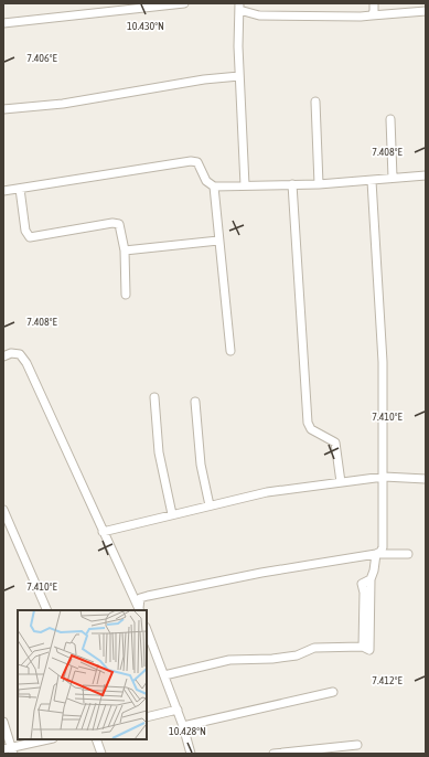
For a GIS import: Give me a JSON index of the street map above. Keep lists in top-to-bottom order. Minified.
{"coordinates":["10.430°N","7.406°E","7.408°E","7.410°E","7.412°E","10.428°N"]}
